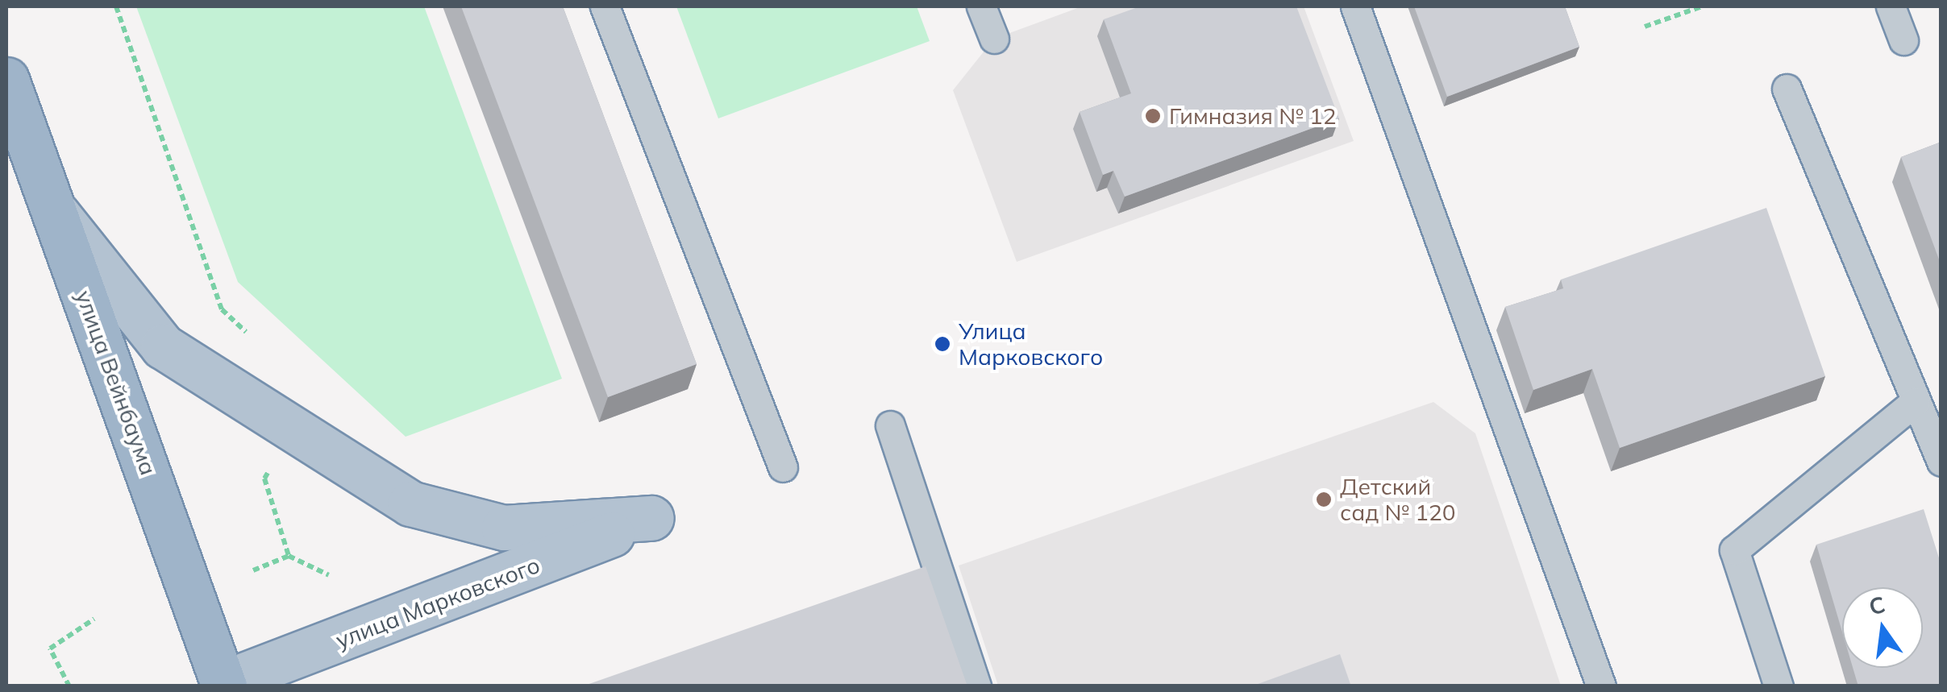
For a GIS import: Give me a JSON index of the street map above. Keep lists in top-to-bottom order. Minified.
{"streets":{"highway":["улица Вейнбаума"],"main road":["улица Марковского"]},"crossings":[["улица Вейнбаума","улица Марковского"]],"places":["Гимназия № 12","Улица Марковского","Детский сад № 120"],"north":"top"}
